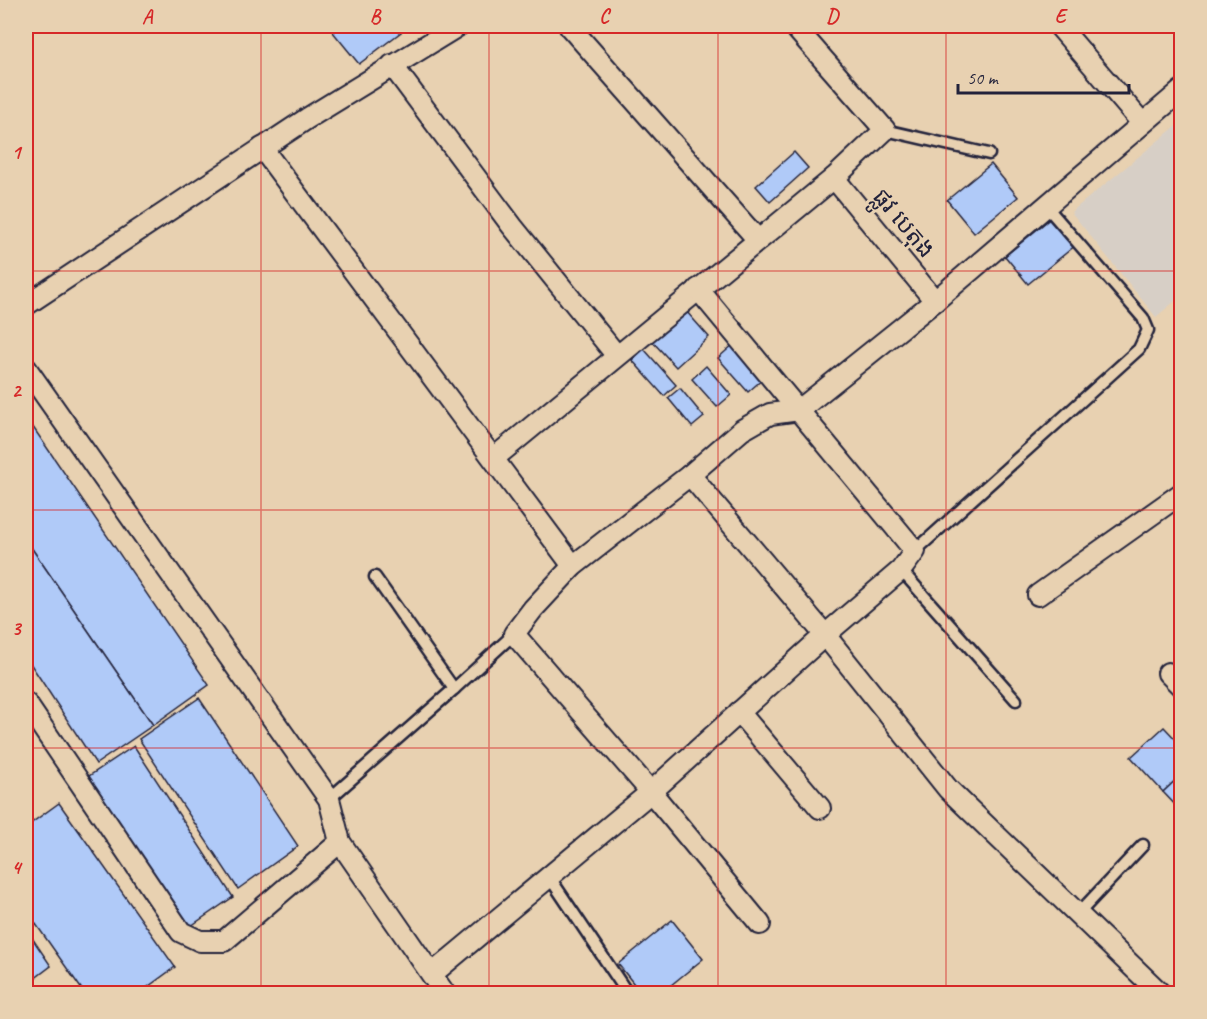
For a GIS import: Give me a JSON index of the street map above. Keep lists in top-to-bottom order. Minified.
{"streets":{"street":["ផ្លូវ បេតុង"]},"scale_bar":"50 m","grid":{"columns":["A","B","C","D","E"],"rows":["1","2","3","4"]}}
